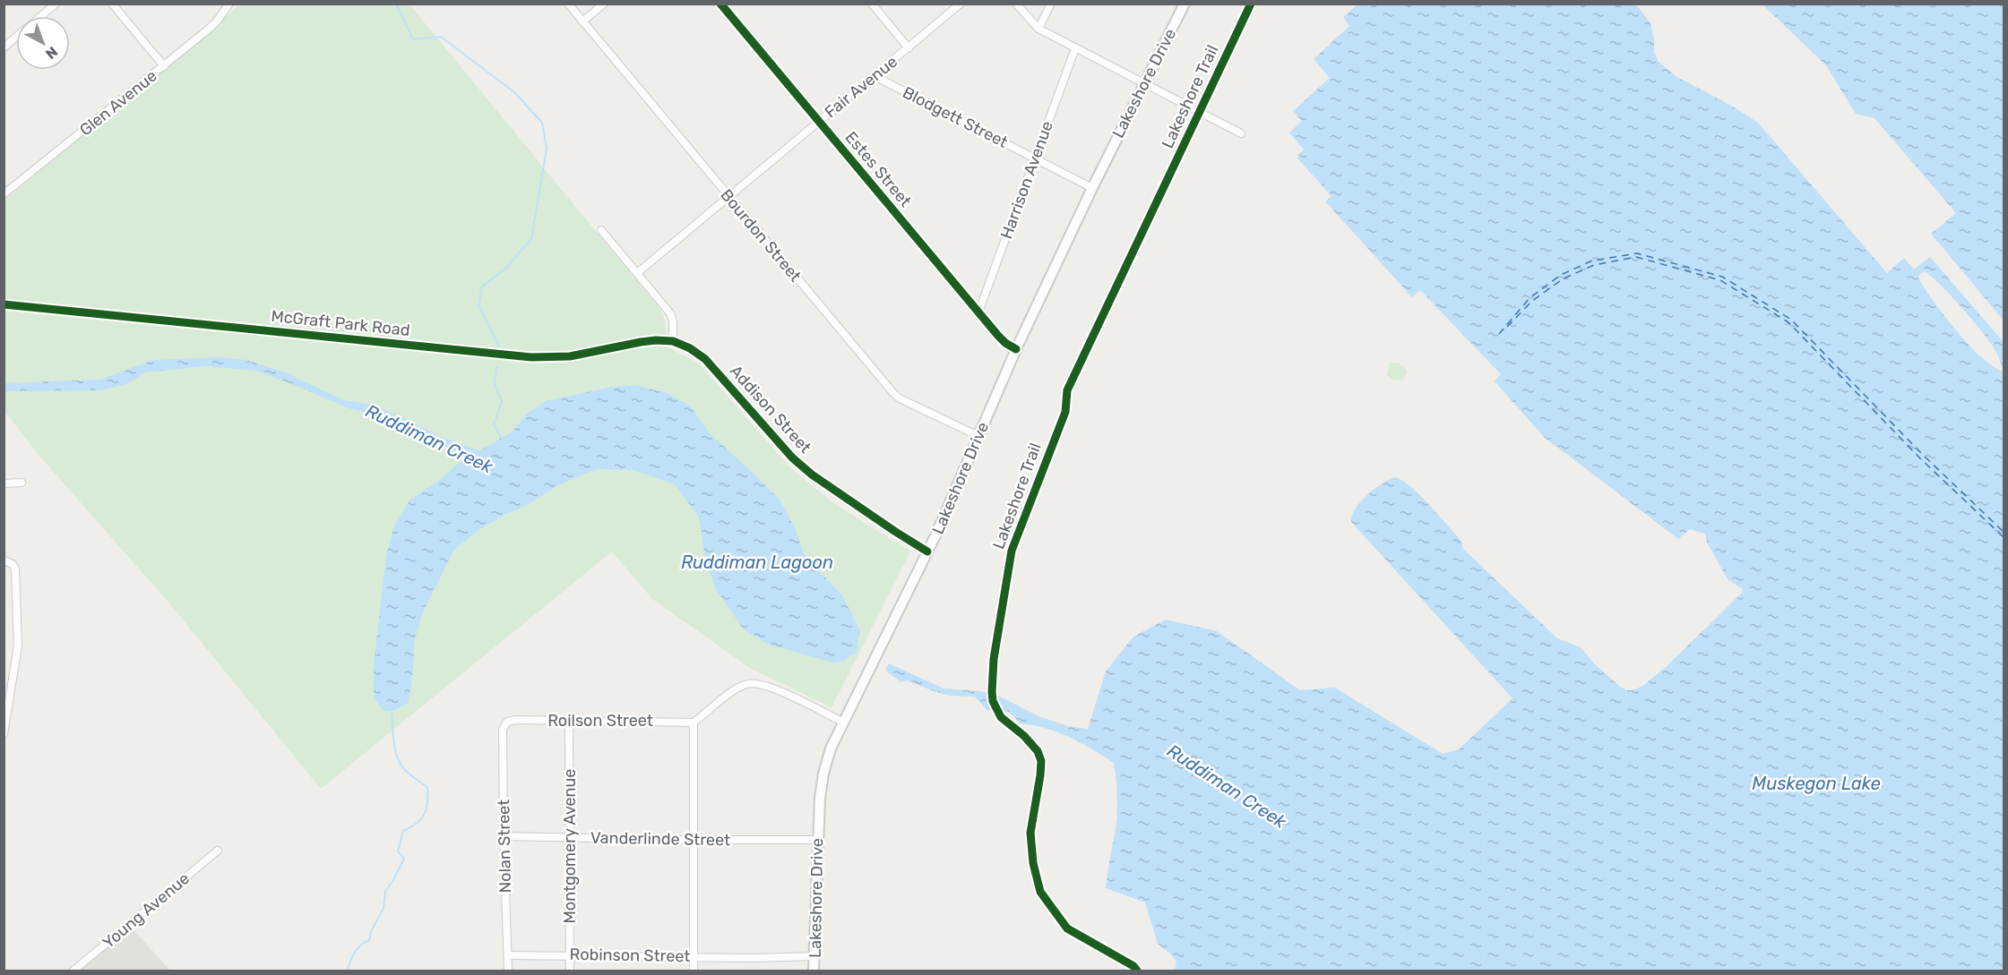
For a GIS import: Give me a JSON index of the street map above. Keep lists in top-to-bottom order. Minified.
{"streets":{"main road":["Lakeshore Drive"],"street":["Fair Avenue","Glen Avenue","Blodgett Street","Estes Street","Harrison Avenue","Bourdon Street","McGraft Park Road","Addison Street","Roilson Street","Vanderlinde Street","Nolan Street","Montgomery Avenue","Young Avenue","Robinson Street"],"cycle path":["Lakeshore Trail"]},"crossings":[["Lakeshore Drive","Blodgett Street"],["Lakeshore Drive","Estes Street"],["Lakeshore Drive","Bourdon Street"],["Lakeshore Drive","Addison Street"],["Lakeshore Drive","Vanderlinde Street"],["Lakeshore Drive","Robinson Street"],["Fair Avenue","Blodgett Street"],["Fair Avenue","Estes Street"],["Fair Avenue","Bourdon Street"],["Blodgett Street","Harrison Avenue"],["Estes Street","Harrison Avenue"],["McGraft Park Road","Addison Street"],["Roilson Street","Nolan Street"],["Roilson Street","Montgomery Avenue"],["Vanderlinde Street","Nolan Street"],["Vanderlinde Street","Montgomery Avenue"],["Nolan Street","Robinson Street"],["Montgomery Avenue","Robinson Street"]],"water":["Ruddiman Creek","Ruddiman Lagoon","Muskegon Lake"],"north":"bottom right"}
